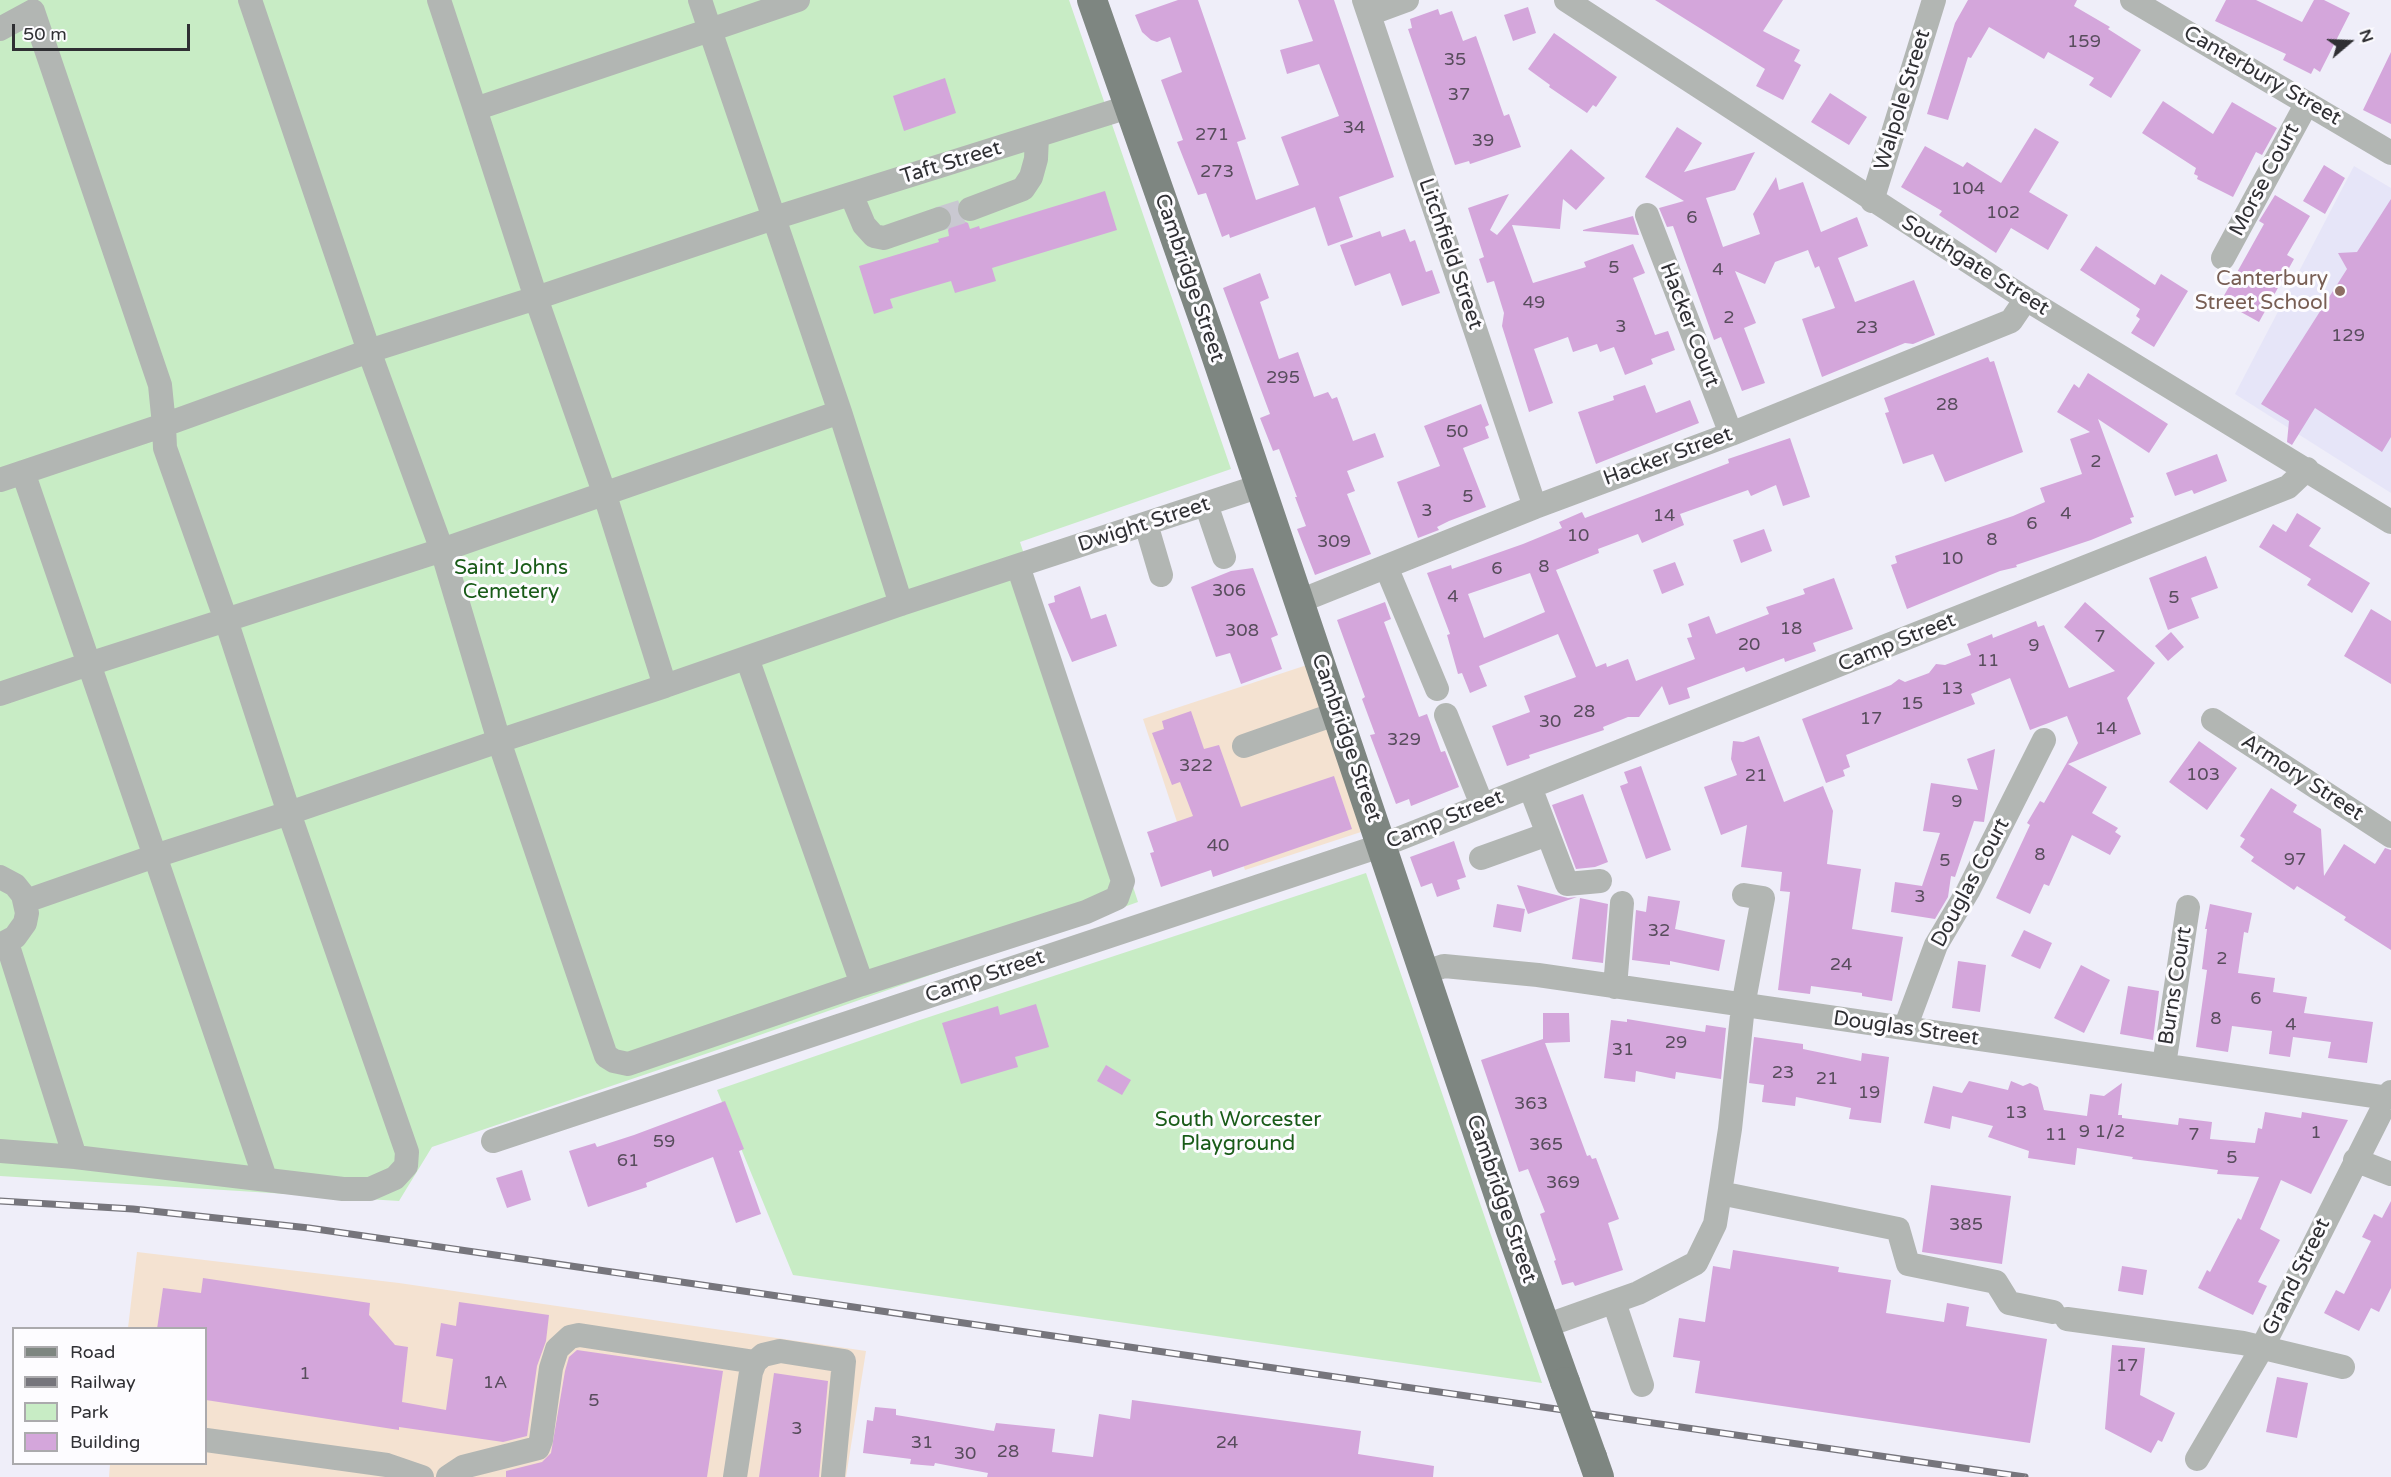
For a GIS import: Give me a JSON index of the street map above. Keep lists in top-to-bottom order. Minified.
{"streets":{"main road":["Cambridge Street"],"street":["Canterbury Street","Walpole Street","Taft Street","Morse Court","Litchfield Street","Southgate Street","Hacker Court","Hacker Street","Dwight Street","Camp Street","Armory Street","Douglas Court","Burns Court","Douglas Street","Grand Street"]},"crossings":[["Canterbury Street","Morse Court"],["Walpole Street","Southgate Street"],["Taft Street","Cambridge Street"],["Litchfield Street","Hacker Street"],["Southgate Street","Hacker Street"],["Southgate Street","Camp Street"],["Cambridge Street","Hacker Street"],["Cambridge Street","Dwight Street"],["Cambridge Street","Camp Street"],["Cambridge Street","Douglas Street"],["Hacker Court","Hacker Street"],["Douglas Court","Douglas Street"],["Burns Court","Douglas Street"],["Douglas Street","Grand Street"]],"parks":["Saint Johns Cemetery","South Worcester Playground"],"places":["Canterbury Street School"],"house_numbers":["159","35","37","34","271","39","273","104","102","6","5","4","49","2","3","23","129","295","28","50","2","5","3","4","14","6","10","8","309","10","8","6","306","4","5","18","308","7","20","9","11","13","15","28","17","30","14","329","322","103","21","9","40","8","97","5","3","32","2","24","6","8","4","29","31","23","21","19","363","13","9 1/2","1","11","7","59","365","5","61","369","385","17","1","1A","5","3","31","24","28","30"],"legend":["Road","Railway","Park","Building"],"scale_bar":"50 m","north":"right"}
